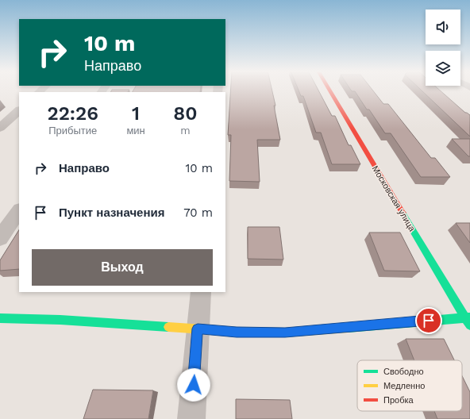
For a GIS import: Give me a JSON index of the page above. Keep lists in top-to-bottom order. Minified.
{"streets":{"street":["Московская улица"]},"legend":["Свободно","Медленно","Пробка"],"page":{"turn":["10 m","Направо"],"eta":["22:26","Прибытие","1","мин","80","m"],"list":[{"name":"Направо","value":"10 m"},{"name":"Пункт назначения","value":"70 m"}],"buttons":"Выход"}}
